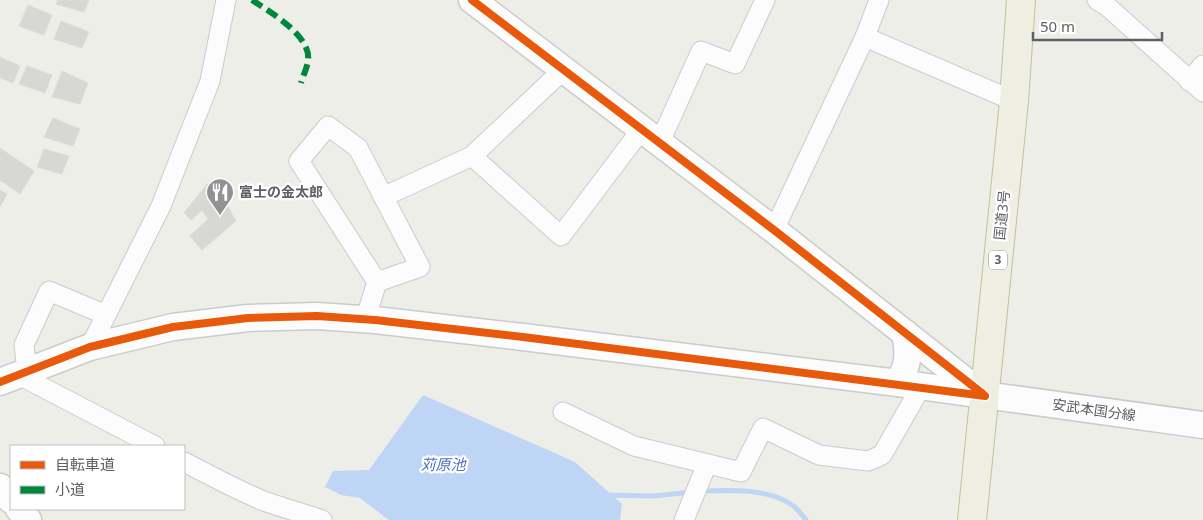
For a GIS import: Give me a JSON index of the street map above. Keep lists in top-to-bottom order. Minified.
{"streets":{"highway":["国道3号","3"],"street":["安武本国分線"]},"crossings":[["国道3号","安武本国分線"]],"water":["苅原池"],"places":{"restaurant":["富士の金太郎"]},"legend":["自転車道","小道"],"scale_bar":"50 m"}
